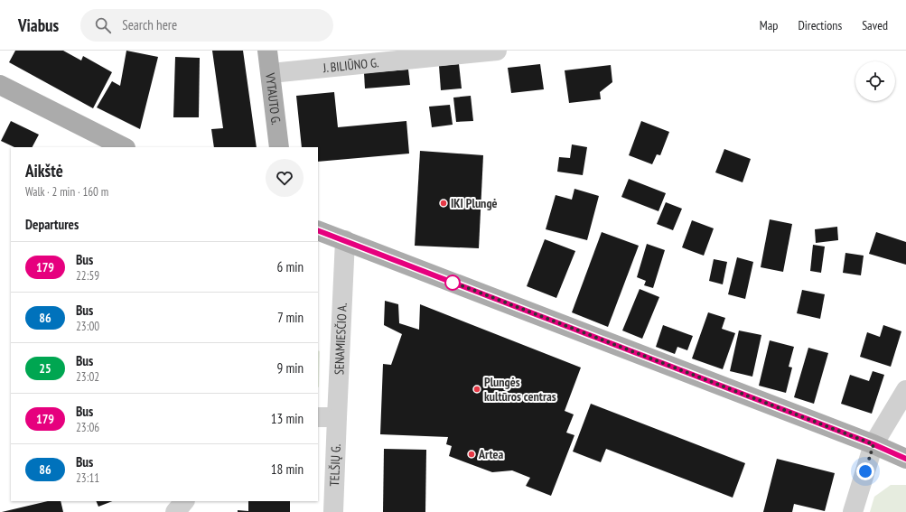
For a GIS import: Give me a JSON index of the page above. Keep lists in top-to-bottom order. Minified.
{"streets":{"main road":["VYTAUTO G."],"street":["J. BILIŪNO G.","SENAMIESČIO A.","TELŠIŲ G."]},"crossings":[["J. BILIŪNO G.","VYTAUTO G."],["SENAMIESČIO A.","TELŠIŲ G."]],"places":["IKI Plungė","Plungės kultūros centras","Artea"],"lines":["bus line 179"],"page":{"header":"Viabus","search":"Search here","nav":["Map","Directions","Saved"],"heading":[["Aikštė","Walk · 2 min · 160 m"],"Departures"],"list":[{"mark":"179","name":"Bus","note":"22:59","value":"6 min"},{"mark":"86","name":"Bus","note":"23:00","value":"7 min"},{"mark":"25","name":"Bus","note":"23:02","value":"9 min"},{"mark":"179","name":"Bus","note":"23:06","value":"13 min"},{"mark":"86","name":"Bus","note":"23:11","value":"18 min"}]}}
